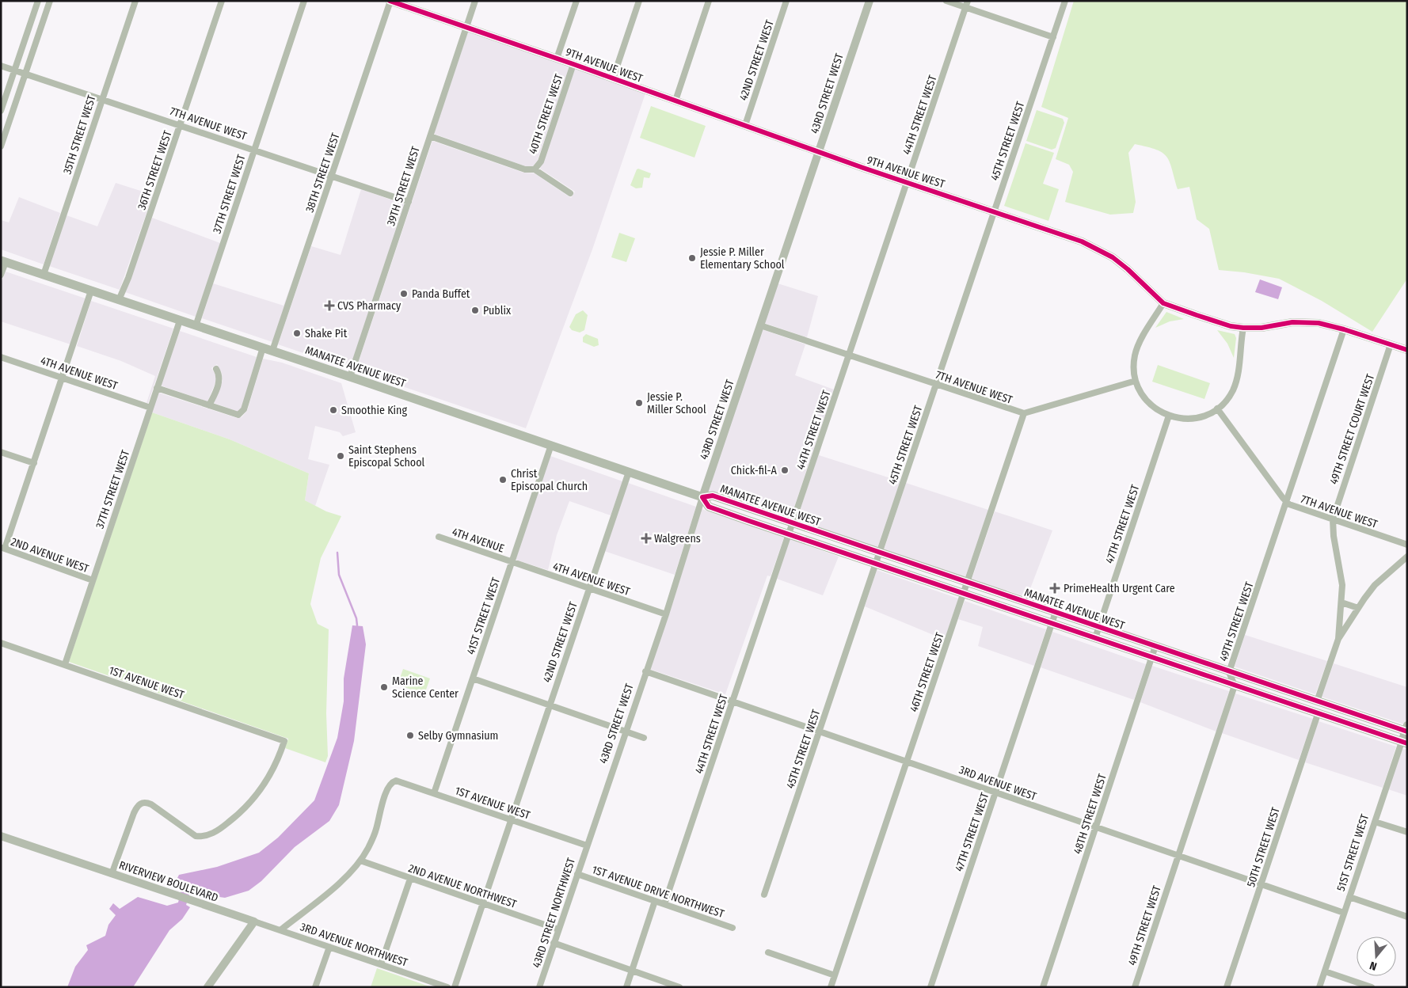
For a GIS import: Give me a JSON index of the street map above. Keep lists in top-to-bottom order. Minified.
{"streets":{"main road":["MANATEE AVENUE WEST"],"street":["42ND STREET WEST","9TH AVENUE WEST","43RD STREET WEST","40TH STREET WEST","44TH STREET WEST","7TH AVENUE WEST","35TH STREET WEST","45TH STREET WEST","36TH STREET WEST","38TH STREET WEST","39TH STREET WEST","37TH STREET WEST","4TH AVENUE WEST","49TH STREET COURT WEST","47TH STREET WEST","4TH AVENUE","2ND AVENUE WEST","41ST STREET WEST","49TH STREET WEST","46TH STREET WEST","1ST AVENUE WEST","3RD AVENUE WEST","48TH STREET WEST","50TH STREET WEST","51ST STREET WEST","RIVERVIEW BOULEVARD","2ND AVENUE NORTHWEST","1ST AVENUE DRIVE NORTHWEST","43RD STREET NORTHWEST","3RD AVENUE NORTHWEST"]},"crossings":[["42ND STREET WEST","9TH AVENUE WEST"],["42ND STREET WEST","MANATEE AVENUE WEST"],["42ND STREET WEST","4TH AVENUE WEST"],["42ND STREET WEST","1ST AVENUE WEST"],["42ND STREET WEST","2ND AVENUE NORTHWEST"],["9TH AVENUE WEST","43RD STREET WEST"],["9TH AVENUE WEST","40TH STREET WEST"],["9TH AVENUE WEST","44TH STREET WEST"],["9TH AVENUE WEST","7TH AVENUE WEST"],["9TH AVENUE WEST","45TH STREET WEST"],["9TH AVENUE WEST","38TH STREET WEST"],["9TH AVENUE WEST","39TH STREET WEST"],["9TH AVENUE WEST","49TH STREET COURT WEST"],["9TH AVENUE WEST","47TH STREET WEST"],["9TH AVENUE WEST","49TH STREET WEST"],["43RD STREET WEST","7TH AVENUE WEST"],["43RD STREET WEST","MANATEE AVENUE WEST"],["43RD STREET WEST","4TH AVENUE WEST"],["43RD STREET WEST","1ST AVENUE WEST"],["43RD STREET WEST","3RD AVENUE WEST"],["43RD STREET WEST","43RD STREET NORTHWEST"],["44TH STREET WEST","7TH AVENUE WEST"],["44TH STREET WEST","MANATEE AVENUE WEST"],["44TH STREET WEST","3RD AVENUE WEST"],["44TH STREET WEST","1ST AVENUE DRIVE NORTHWEST"],["7TH AVENUE WEST","35TH STREET WEST"],["7TH AVENUE WEST","45TH STREET WEST"],["7TH AVENUE WEST","36TH STREET WEST"],["7TH AVENUE WEST","38TH STREET WEST"],["7TH AVENUE WEST","39TH STREET WEST"],["7TH AVENUE WEST","37TH STREET WEST"],["7TH AVENUE WEST","49TH STREET COURT WEST"],["7TH AVENUE WEST","47TH STREET WEST"],["7TH AVENUE WEST","49TH STREET WEST"],["7TH AVENUE WEST","46TH STREET WEST"],["35TH STREET WEST","MANATEE AVENUE WEST"],["45TH STREET WEST","MANATEE AVENUE WEST"],["45TH STREET WEST","3RD AVENUE WEST"],["36TH STREET WEST","MANATEE AVENUE WEST"],["38TH STREET WEST","MANATEE AVENUE WEST"],["39TH STREET WEST","MANATEE AVENUE WEST"],["37TH STREET WEST","MANATEE AVENUE WEST"],["37TH STREET WEST","4TH AVENUE WEST"],["37TH STREET WEST","2ND AVENUE WEST"],["37TH STREET WEST","1ST AVENUE WEST"],["MANATEE AVENUE WEST","47TH STREET WEST"],["MANATEE AVENUE WEST","41ST STREET WEST"],["MANATEE AVENUE WEST","49TH STREET WEST"],["MANATEE AVENUE WEST","46TH STREET WEST"],["MANATEE AVENUE WEST","48TH STREET WEST"],["MANATEE AVENUE WEST","50TH STREET WEST"],["MANATEE AVENUE WEST","51ST STREET WEST"],["4TH AVENUE WEST","4TH AVENUE"],["4TH AVENUE WEST","41ST STREET WEST"],["47TH STREET WEST","3RD AVENUE WEST"],["4TH AVENUE","41ST STREET WEST"],["41ST STREET WEST","1ST AVENUE WEST"],["49TH STREET WEST","3RD AVENUE WEST"],["46TH STREET WEST","3RD AVENUE WEST"],["1ST AVENUE WEST","RIVERVIEW BOULEVARD"],["1ST AVENUE WEST","2ND AVENUE NORTHWEST"],["1ST AVENUE WEST","43RD STREET NORTHWEST"],["3RD AVENUE WEST","48TH STREET WEST"],["3RD AVENUE WEST","50TH STREET WEST"],["3RD AVENUE WEST","51ST STREET WEST"],["RIVERVIEW BOULEVARD","3RD AVENUE NORTHWEST"],["2ND AVENUE NORTHWEST","43RD STREET NORTHWEST"],["1ST AVENUE DRIVE NORTHWEST","43RD STREET NORTHWEST"]],"places":{"other":["Jessie P. Miller Elementary School","Panda Buffet","Publix","Shake Pit","Jessie P. Miller School","Smoothie King","Saint Stephens Episcopal School","Chick-fil-A","Christ Episcopal Church","Marine Science Center","Selby Gymnasium"],"health":["CVS Pharmacy","Walgreens","PrimeHealth Urgent Care"]},"north":"bottom"}
